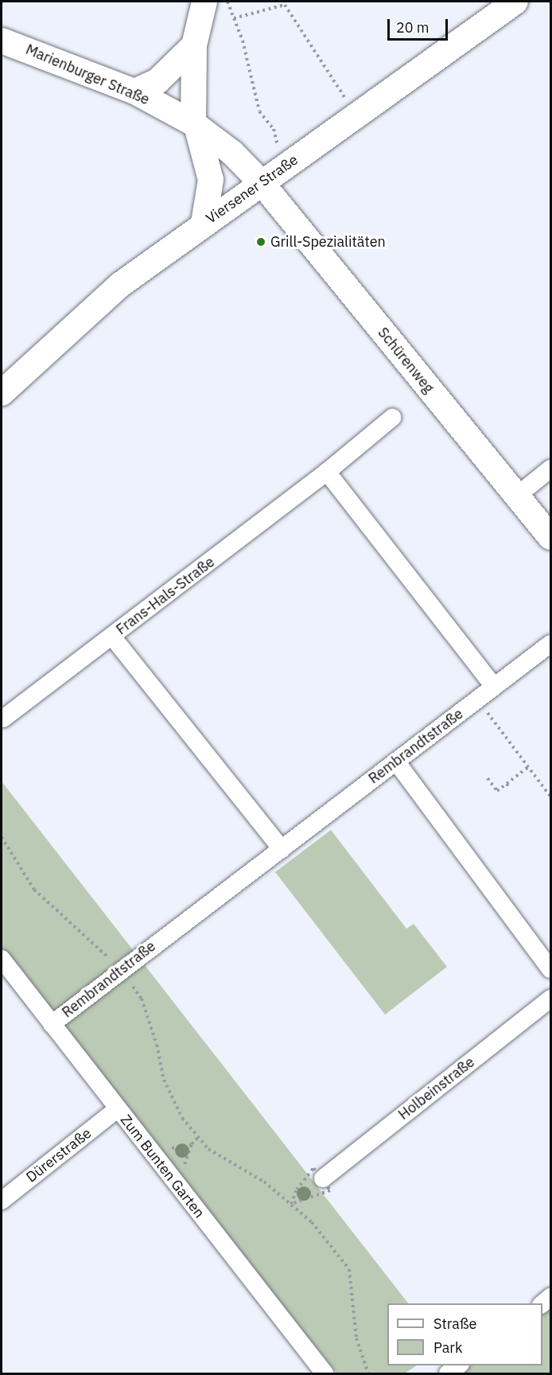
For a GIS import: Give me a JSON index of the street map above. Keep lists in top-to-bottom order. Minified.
{"streets":{"main road":["Marienburger Straße","Viersener Straße","Schürenweg"],"street":["Frans-Hals-Straße","Rembrandtstraße","Holbeinstraße","Dürerstraße","Zum Bunten Garten"]},"crossings":[["Marienburger Straße","Viersener Straße"],["Marienburger Straße","Schürenweg"],["Viersener Straße","Schürenweg"],["Rembrandtstraße","Zum Bunten Garten"],["Dürerstraße","Zum Bunten Garten"]],"places":["Grill-Spezialitäten"],"legend":["Straße","Park"],"scale_bar":"20 m"}
